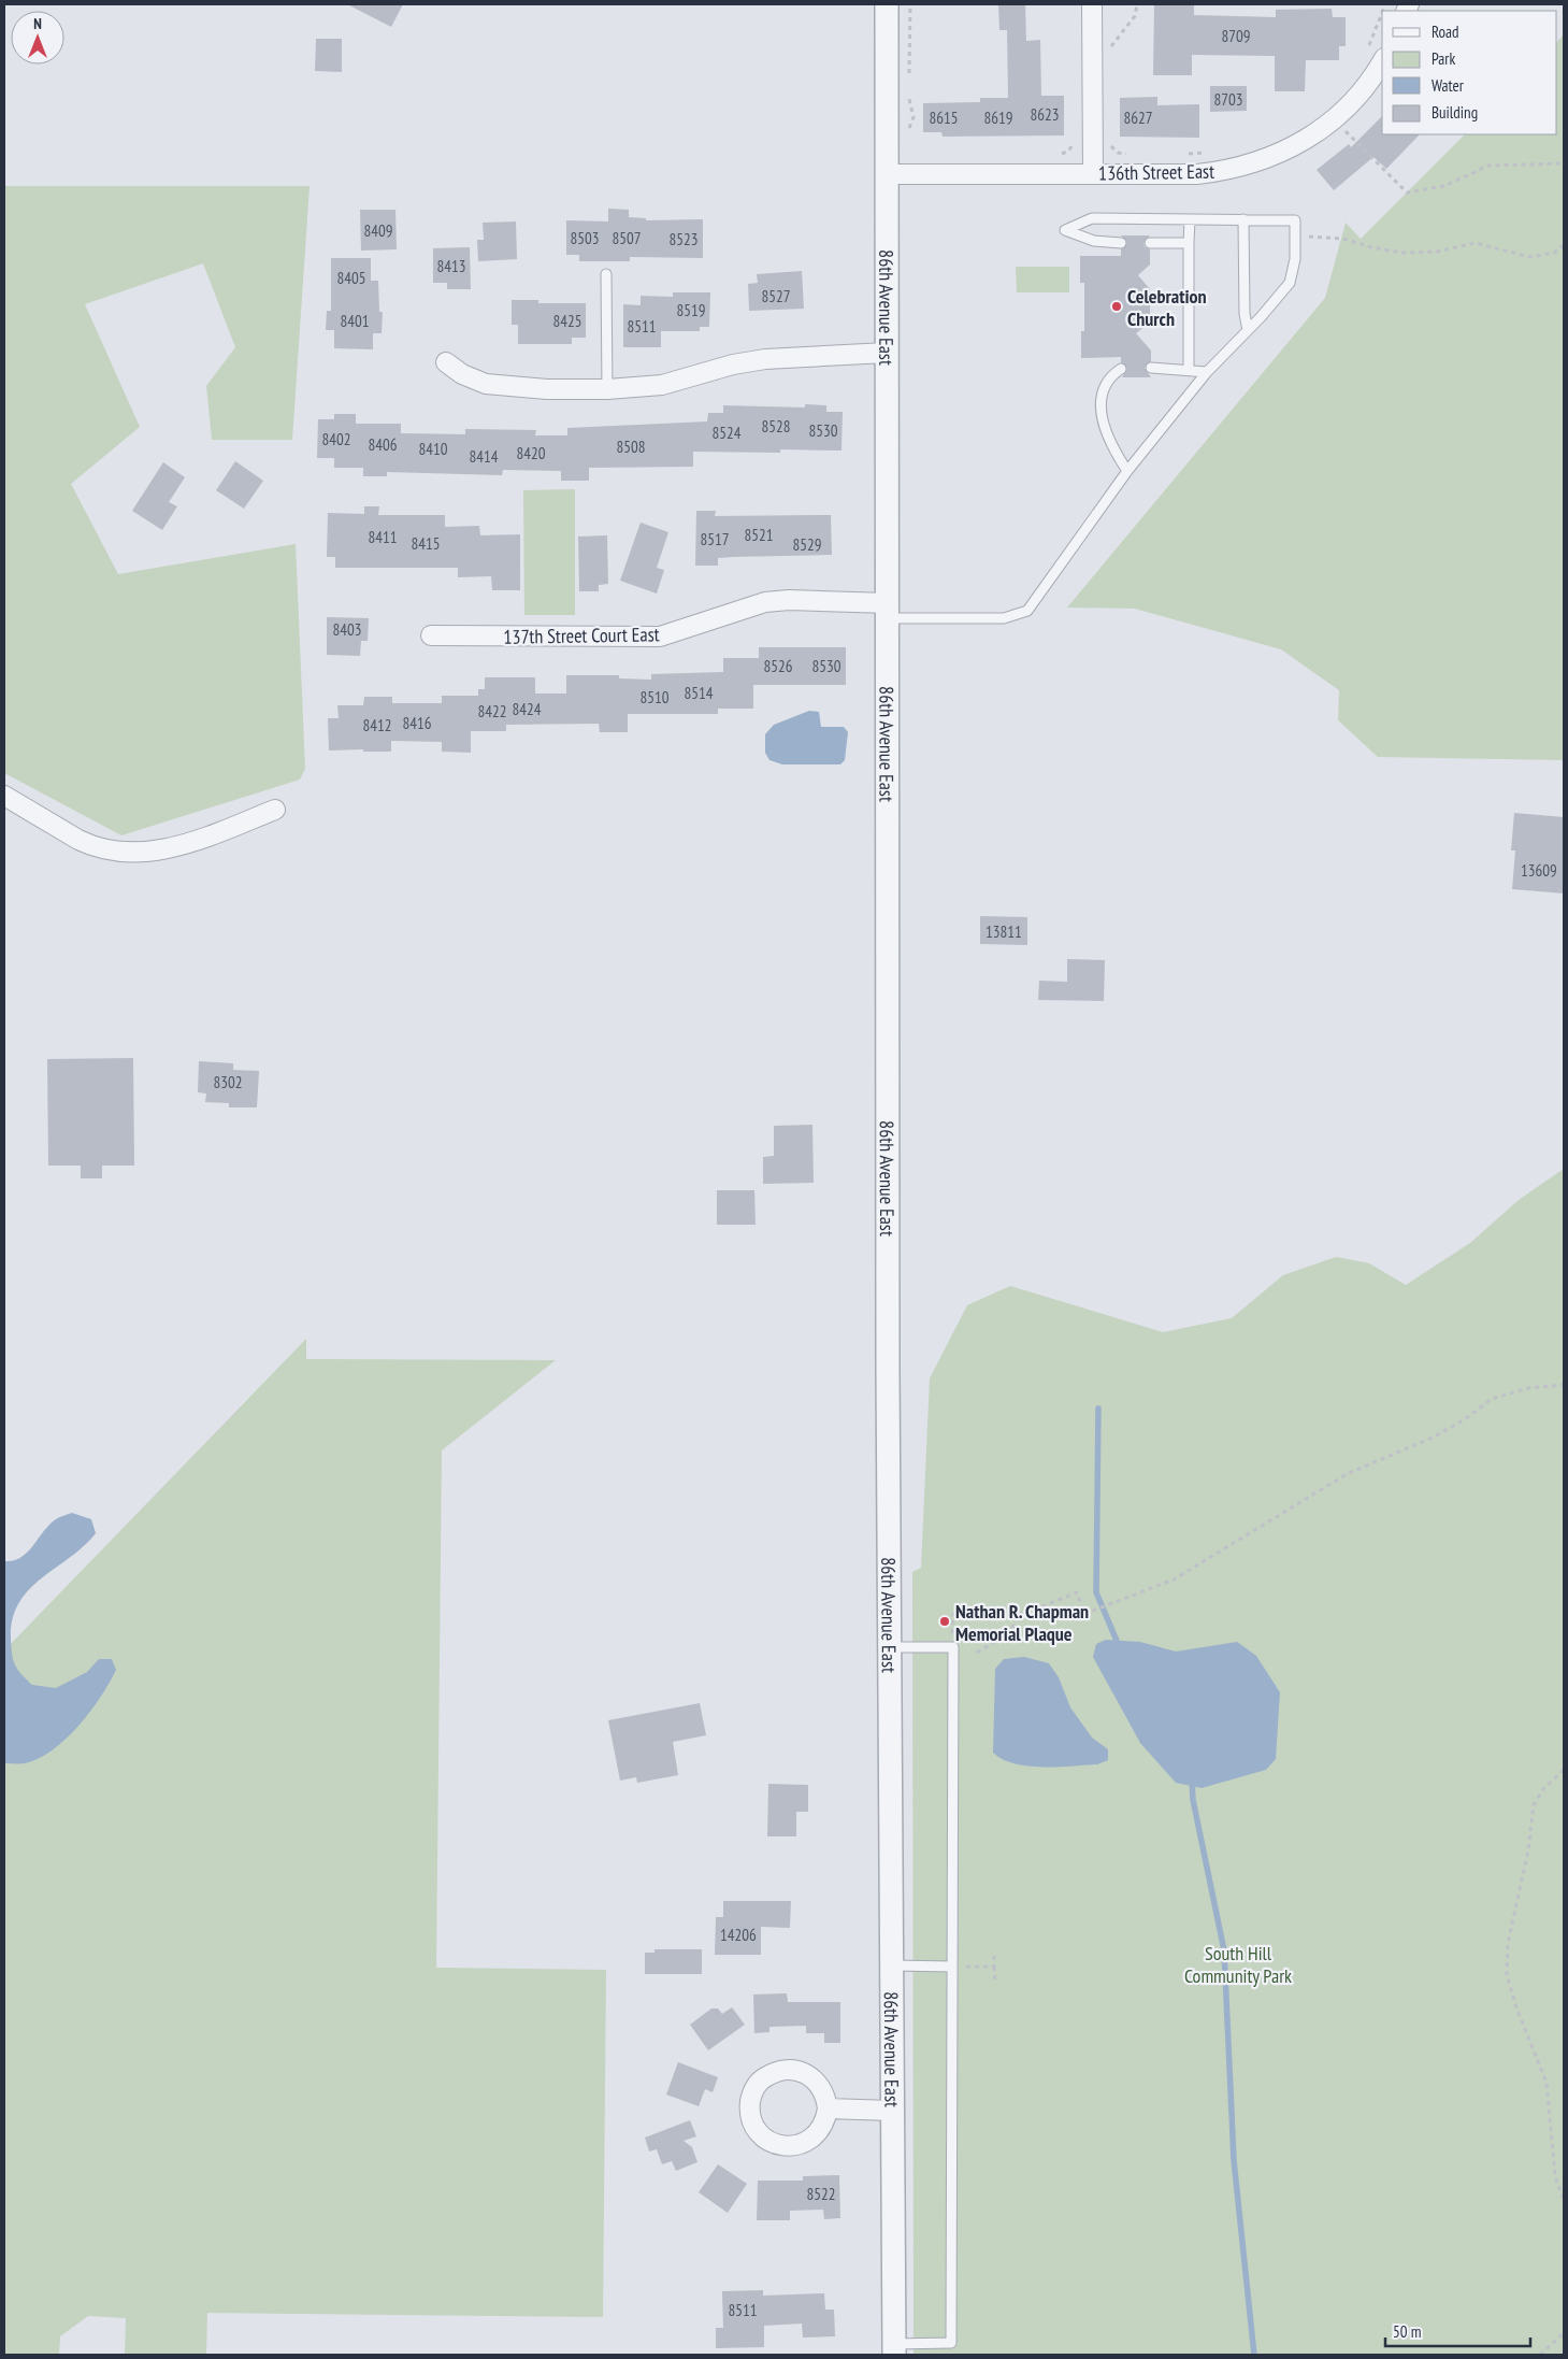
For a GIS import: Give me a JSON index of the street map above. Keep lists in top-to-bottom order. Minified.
{"streets":{"street":["136th Street East","86th Avenue East","137th Street Court East"]},"crossings":[["136th Street East","86th Avenue East"],["86th Avenue East","137th Street Court East"]],"parks":["South Hill Community Park"],"places":["Celebration Church","Nathan R. Chapman Memorial Plaque"],"house_numbers":["8709","8703","8623","8615","8619","8627","8409","8503","8507","8523","8413","8405","8527","8519","8401","8425","8511","8528","8530","8524","8402","8406","8508","8410","8420","8414","8521","8411","8517","8415","8529","8403","8526","8530","8514","8510","8424","8422","8416","8412","13609","13811","8302","14206","8522","8511"],"legend":["Road","Park","Water","Building"],"scale_bar":"50 m","north":"top"}
